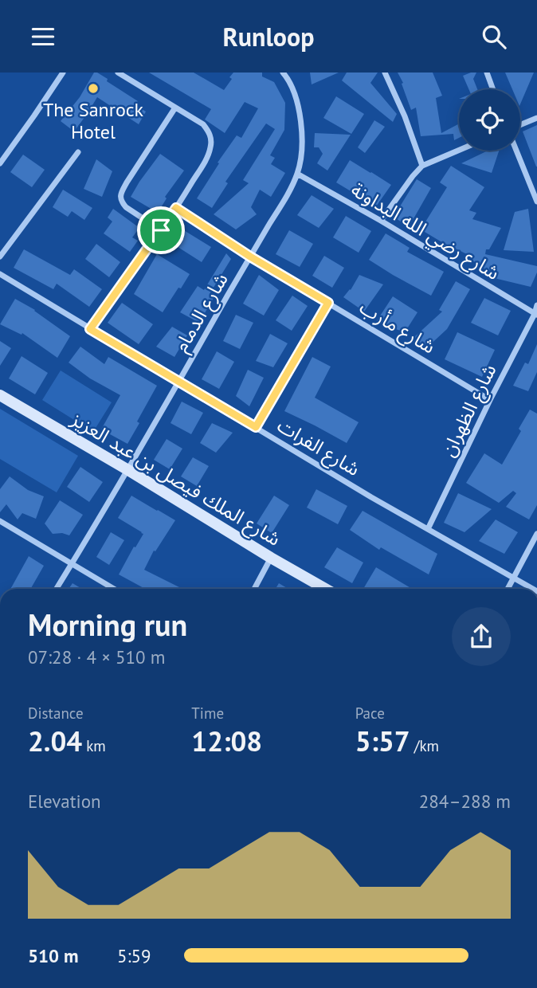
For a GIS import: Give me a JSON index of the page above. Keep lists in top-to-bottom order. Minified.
{"streets":{"main road":["شارع الملك فيصل بن عبد العزيز"],"street":["شارع رضي الله البداونة","شارع الدمام","شارع مأرب","شارع الظهران","شارع الفرات"]},"crossings":[["شارع رضي الله البداونة","شارع الدمام"],["شارع رضي الله البداونة","شارع الظهران"],["شارع الدمام","شارع مأرب"],["شارع الدمام","شارع الفرات"],["شارع الدمام","شارع الملك فيصل بن عبد العزيز"],["شارع مأرب","شارع الظهران"],["شارع الظهران","شارع الفرات"]],"places":["The Sanrock Hotel"],"page":{"header":"Runloop","heading":["Morning run","07:28 · 4 × 510 m"],"stats":[["Distance","2.04 km"],["Time","12:08"],["Pace","5:57 /km"]],"chart":["Elevation","284–288 m"],"list":[{"name":"510 m","note":"5:59"}]}}
